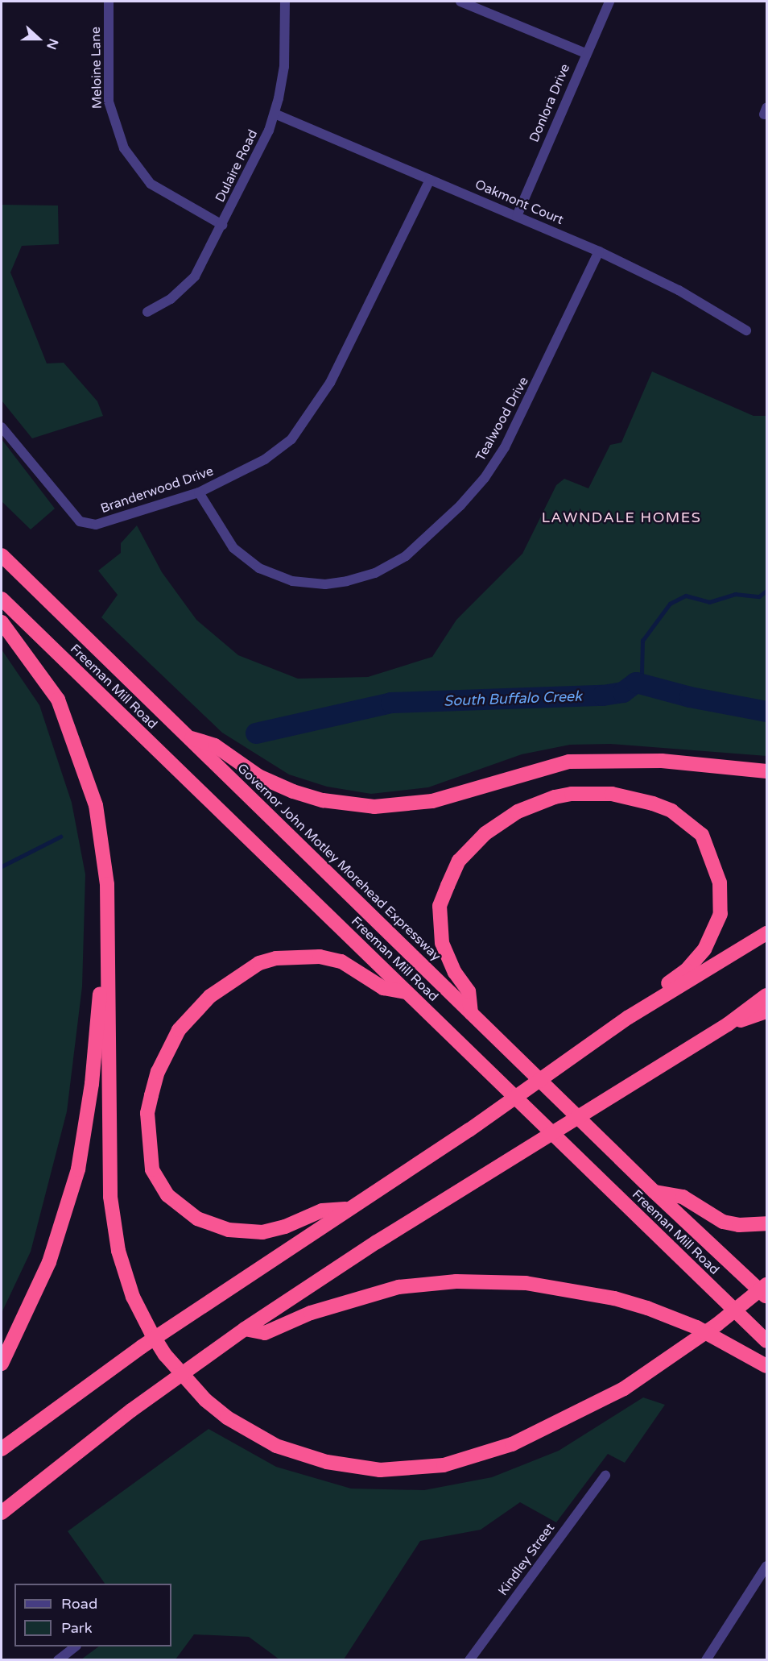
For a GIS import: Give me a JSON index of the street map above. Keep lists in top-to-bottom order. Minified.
{"streets":{"highway":["Freeman Mill Road","Governor John Motley Morehead Expressway"],"street":["Meloine Lane","Donlora Drive","Dulaire Road","Oakmont Court","Tealwood Drive","Branderwood Drive","Kindley Street"]},"crossings":[["Meloine Lane","Dulaire Road"],["Donlora Drive","Oakmont Court"],["Dulaire Road","Oakmont Court"],["Oakmont Court","Tealwood Drive"],["Oakmont Court","Branderwood Drive"],["Tealwood Drive","Branderwood Drive"],["Freeman Mill Road","Governor John Motley Morehead Expressway"]],"districts":["LAWNDALE HOMES"],"water":["South Buffalo Creek"],"legend":["Road","Park"],"north":"right"}
